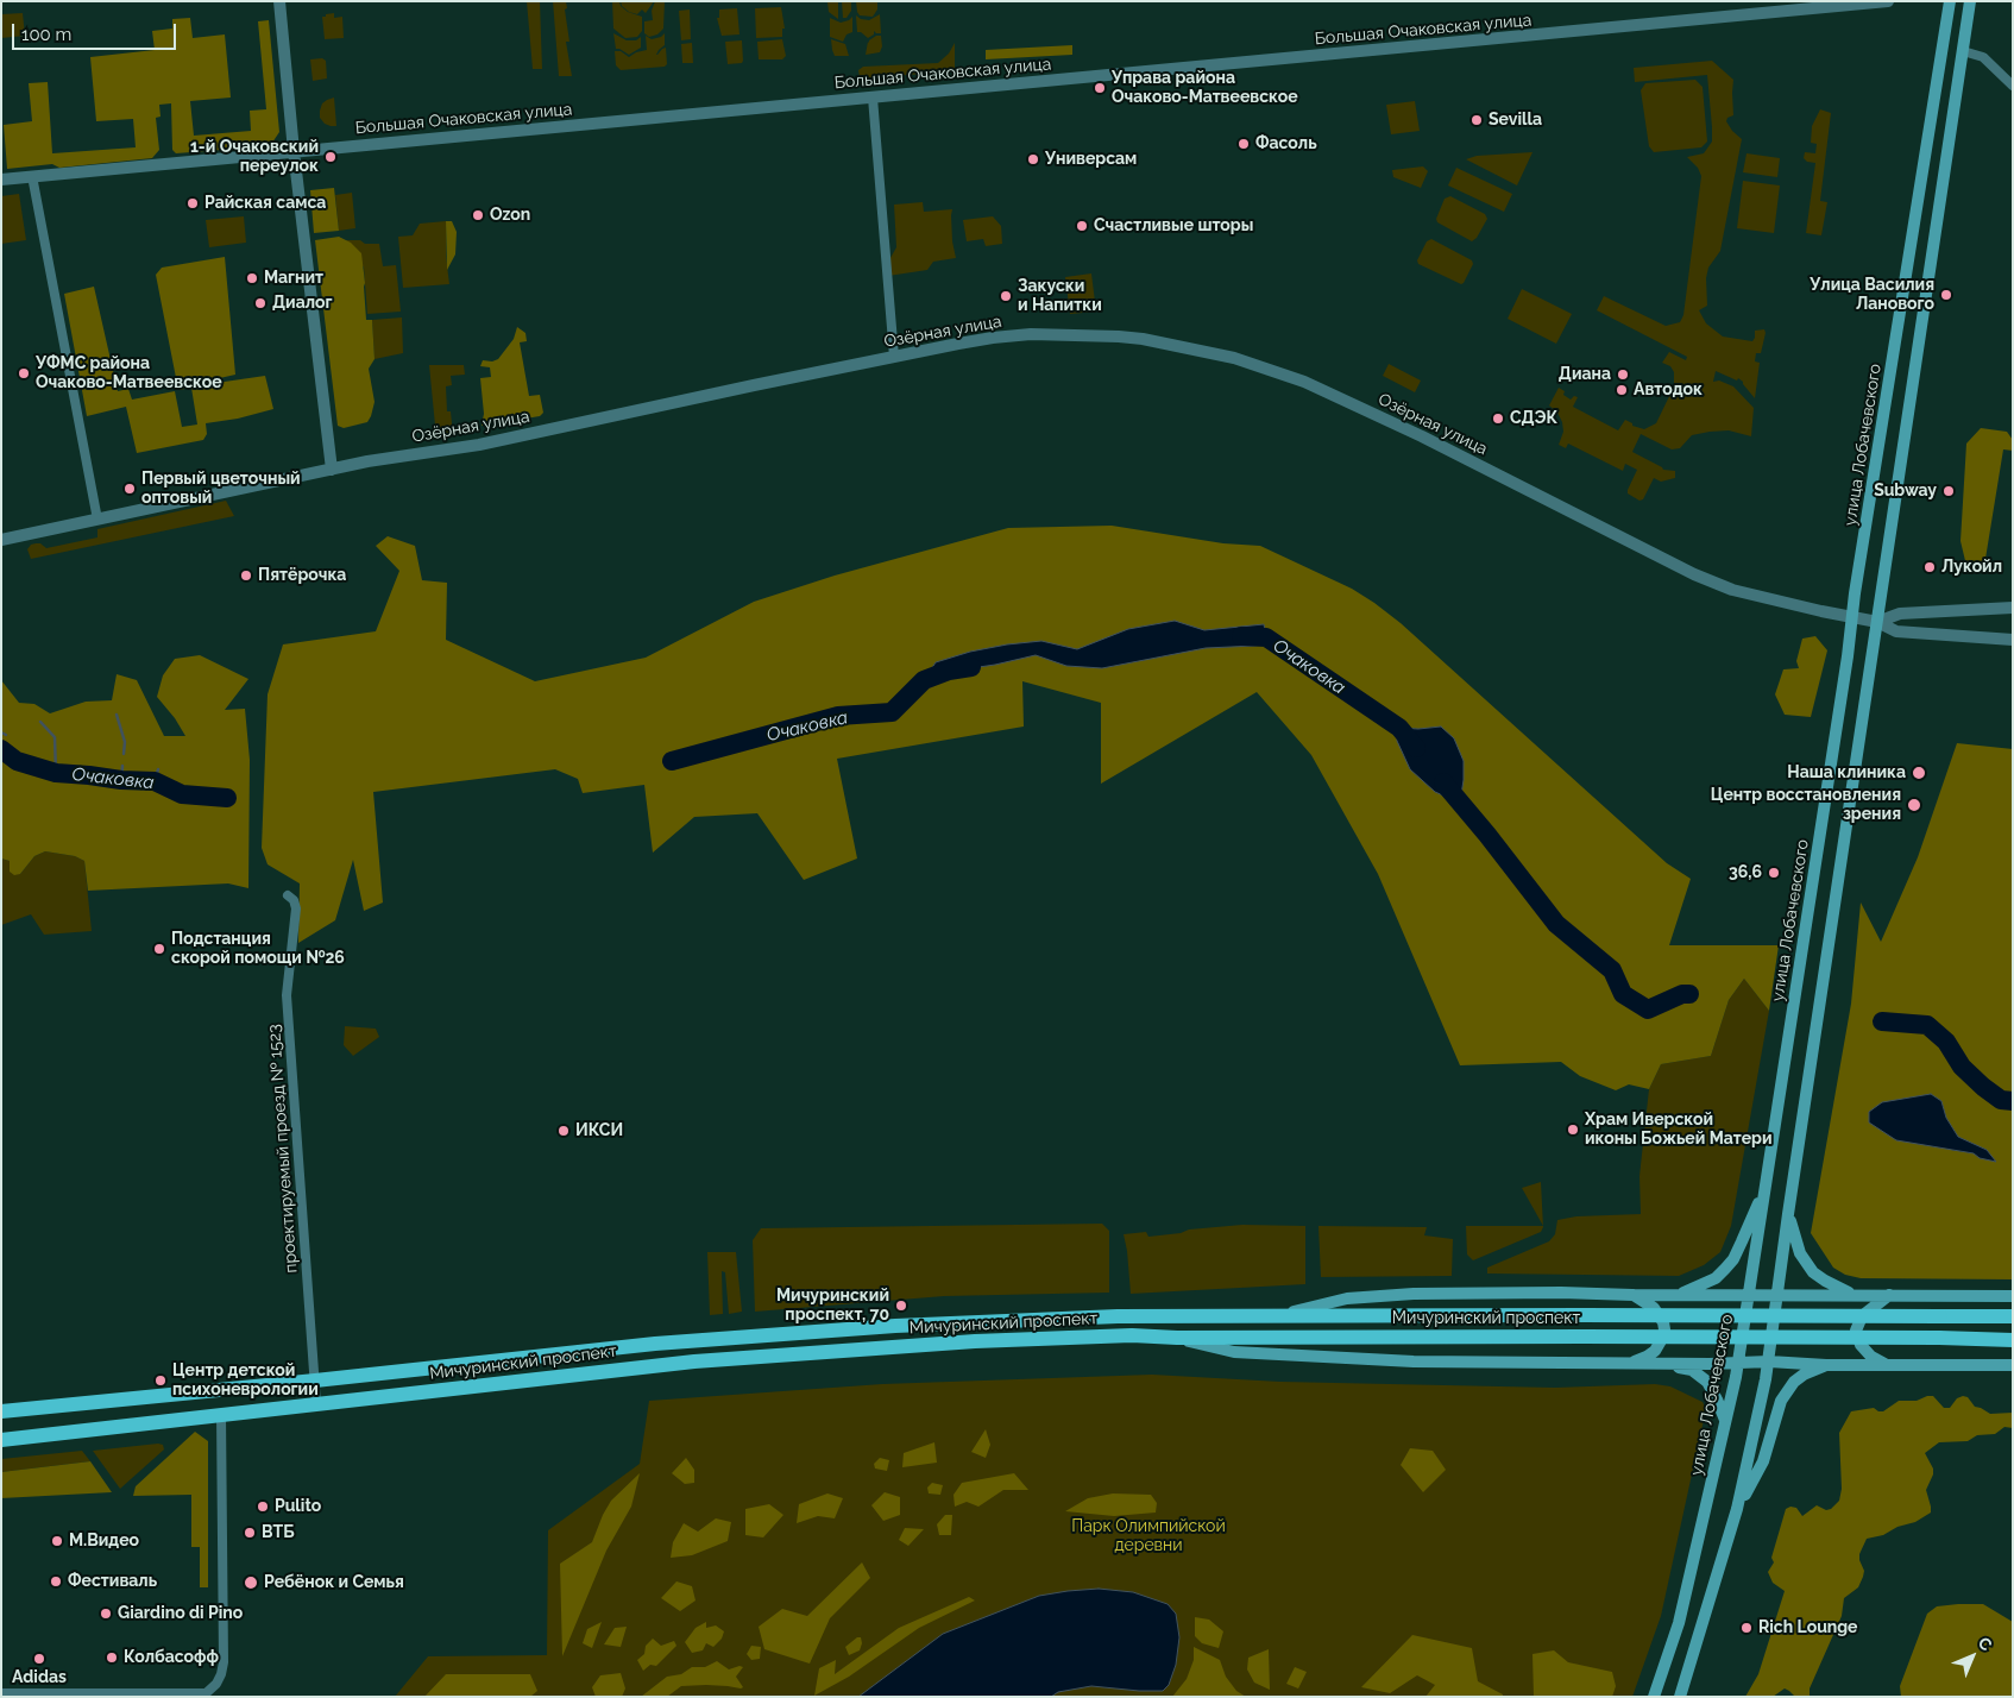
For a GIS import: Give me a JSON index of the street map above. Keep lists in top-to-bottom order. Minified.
{"streets":{"main road":["улица Лобачевского","Мичуринский проспект"],"street":["Большая Очаковская улица","Озёрная улица","проектируемый проезд № 1523"]},"crossings":[["Озёрная улица","улица Лобачевского"],["проектируемый проезд № 1523","Мичуринский проспект"]],"water":["Очаковка"],"parks":["Парк Олимпийской деревни"],"places":["Управа района Очаково-Матвеевское","Sevilla","Фасоль","1-й Очаковский переулок","Универсам","Райская самса","Ozon","Счастливые шторы","Магнит","Улица Василия Ланового","Закуски и Напитки","Диалог","УФМС района Очаково-Матвеевское","Диана","Автодок","СДЭК","Первый цветочный оптовый","Subway","Лукойл","Пятёрочка","Наша клиника","Центр восстановления зрения","36,6","Подстанция скорой помощи №26","Храм Иверской иконы Божьей Матери","ИКСИ","Мичуринский проспект, 70","Центр детской психоневрологии","Pulito","ВТБ","М.Видео","Фестиваль","Ребёнок и Семья","Giardino di Pino","Rich Lounge","Колбасофф","Adidas"],"scale_bar":"100 m","north":"top right"}
